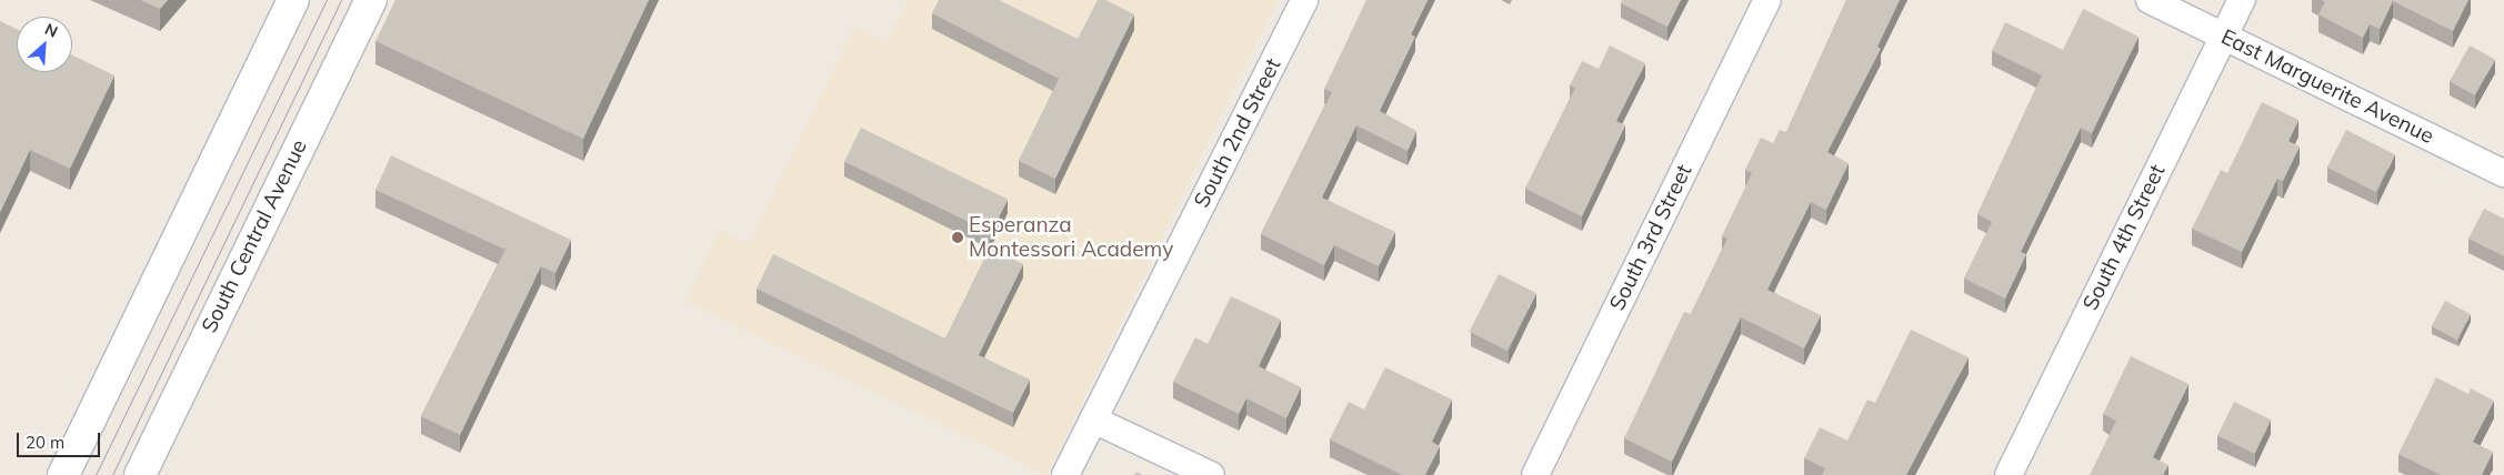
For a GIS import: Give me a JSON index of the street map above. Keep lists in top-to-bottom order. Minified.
{"streets":{"main road":["South Central Avenue"],"street":["East Marguerite Avenue","South 2nd Street","South 3rd Street","South 4th Street"]},"crossings":[["East Marguerite Avenue","South 4th Street"]],"places":["Esperanza Montessori Academy"],"scale_bar":"20 m","north":"top right"}
